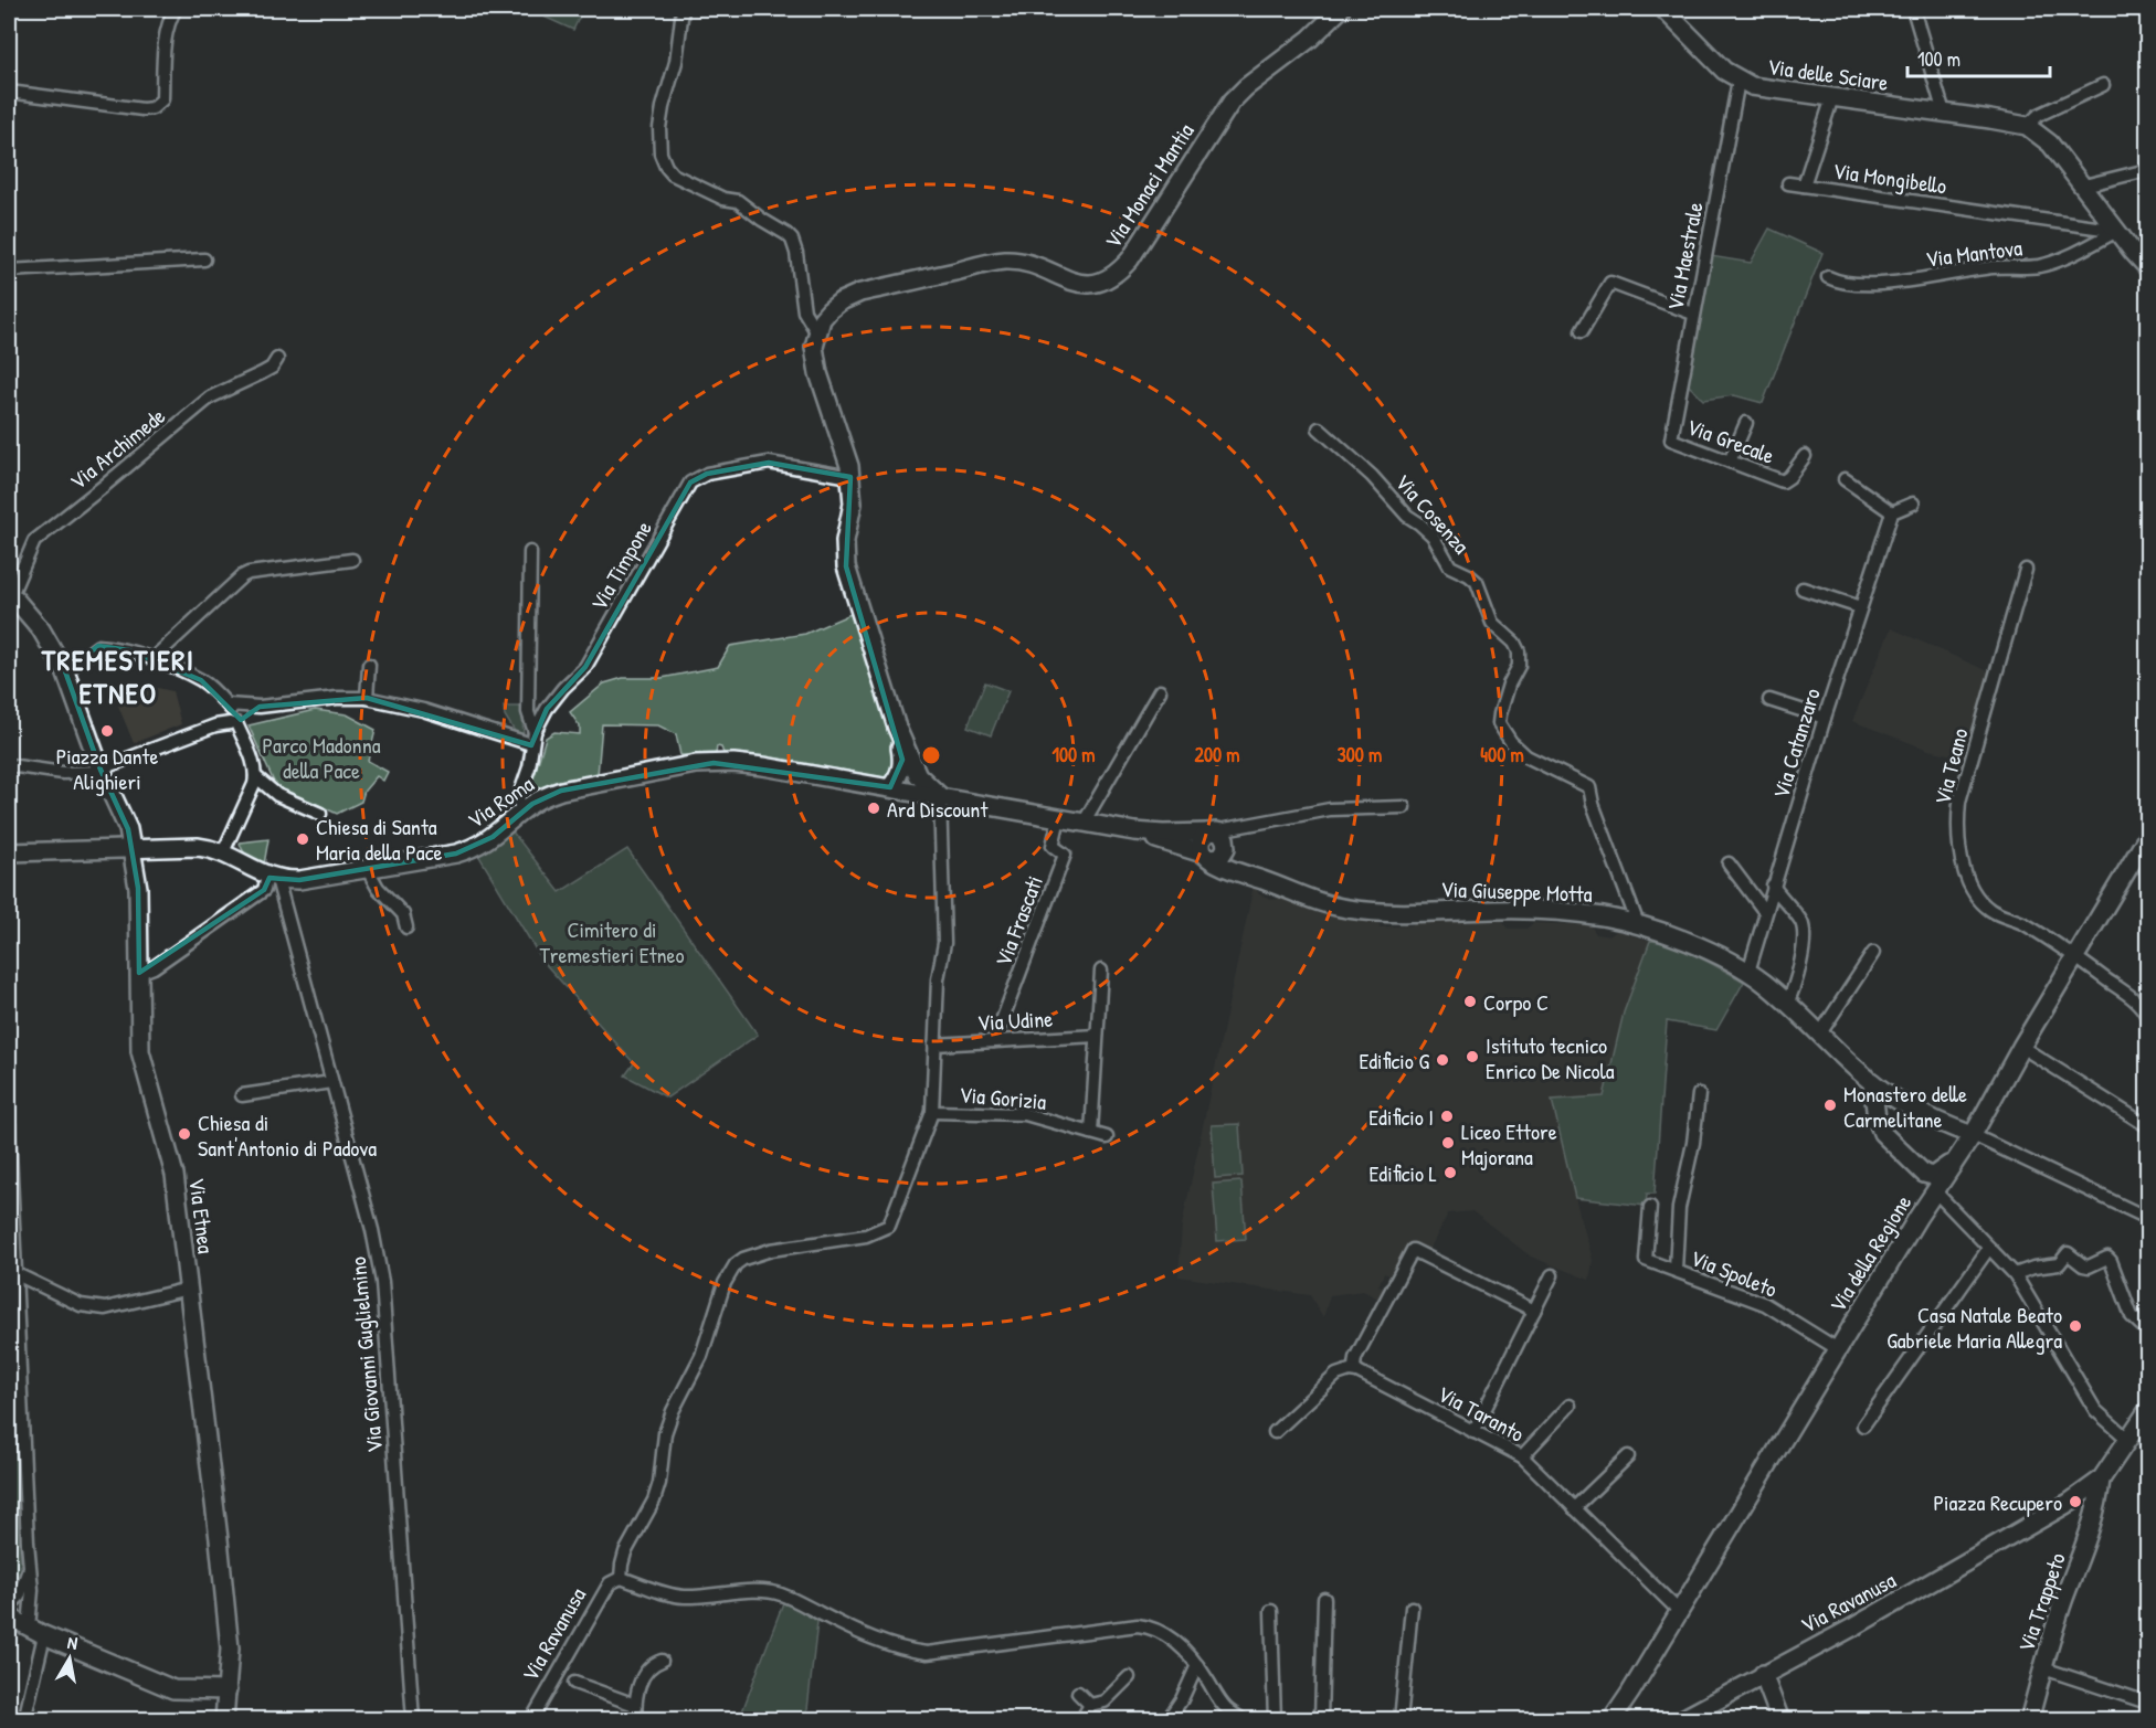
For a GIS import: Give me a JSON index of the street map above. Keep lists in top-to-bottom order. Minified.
{"streets":{"main road":["Via delle Sciare","Via Monaci Mantia","Via Roma","Via Giuseppe Motta","Via Etnea","Via della Regione","Via Ravanusa","Via Trappeto"],"street":["Via Mongibello","Via Mantova","Via Maestrale","Via Grecale","Via Archimede","Via Cosenza","Via Timpone","Via Catanzaro","Via Teano","Via Frascati","Via Udine","Via Gorizia","Via Spoleto","Via Giovanni Guglielmino","Via Taranto"]},"crossings":[["Via delle Sciare","Via Mongibello"],["Via delle Sciare","Via Mantova"],["Via delle Sciare","Via Maestrale"],["Via Mongibello","Via Mantova"],["Via Maestrale","Via Grecale"],["Via Archimede","Via Etnea"],["Via Cosenza","Via Giuseppe Motta"],["Via Timpone","Via Roma"],["Via Catanzaro","Via Giuseppe Motta"],["Via Teano","Via della Regione"],["Via Roma","Via Giovanni Guglielmino"],["Via Giuseppe Motta","Via della Regione"],["Via Frascati","Via Udine"],["Via della Regione","Via Spoleto"],["Via della Regione","Via Taranto"],["Via Ravanusa","Via Trappeto"]],"districts":["TREMESTIERI ETNEO"],"parks":["Parco Madonna della Pace","Cimitero di Tremestieri Etneo"],"places":["Piazza Dante Alighieri","Ard Discount","Chiesa di Santa Maria della Pace","Corpo C","Istituto tecnico Enrico De Nicola","Edificio G","Monastero delle Carmelitane","Edificio I","Chiesa di Sant'Antonio di Padova","Liceo Ettore Majorana","Edificio L","Casa Natale Beato Gabriele Maria Allegra","Piazza Recupero"],"scale_bar":"100 m","north":"top","rings":["100 m","200 m","300 m","400 m"]}
